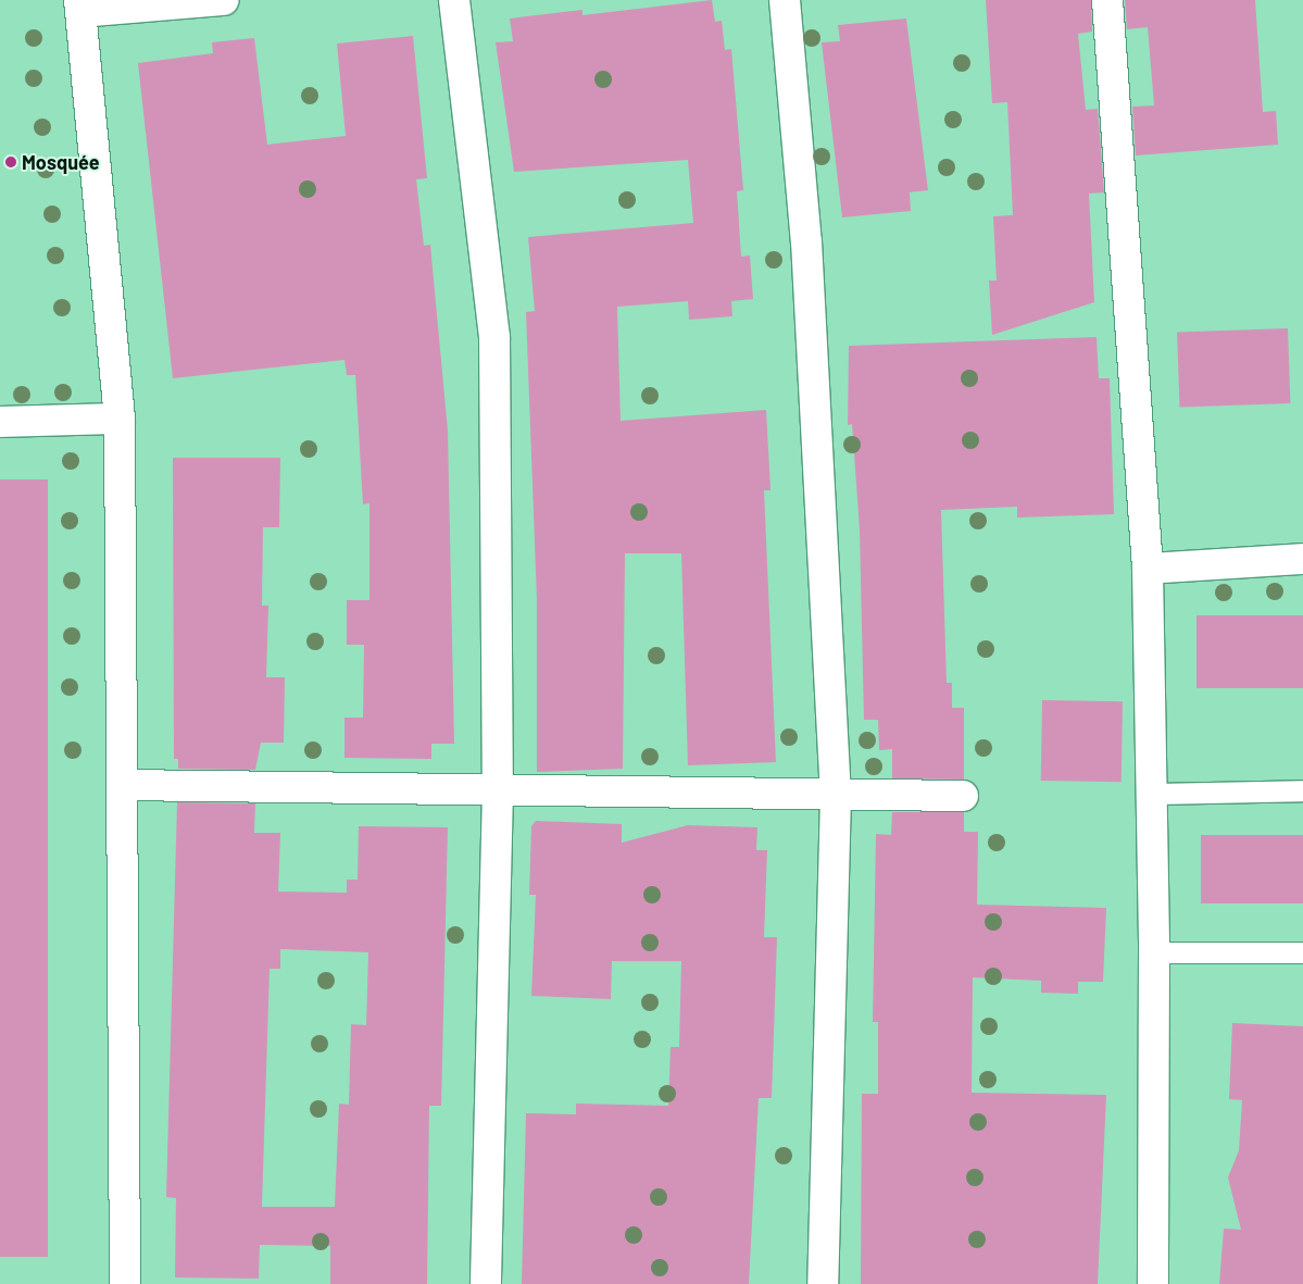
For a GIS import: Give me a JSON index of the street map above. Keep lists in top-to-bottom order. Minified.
{"places":["Mosquée"]}
